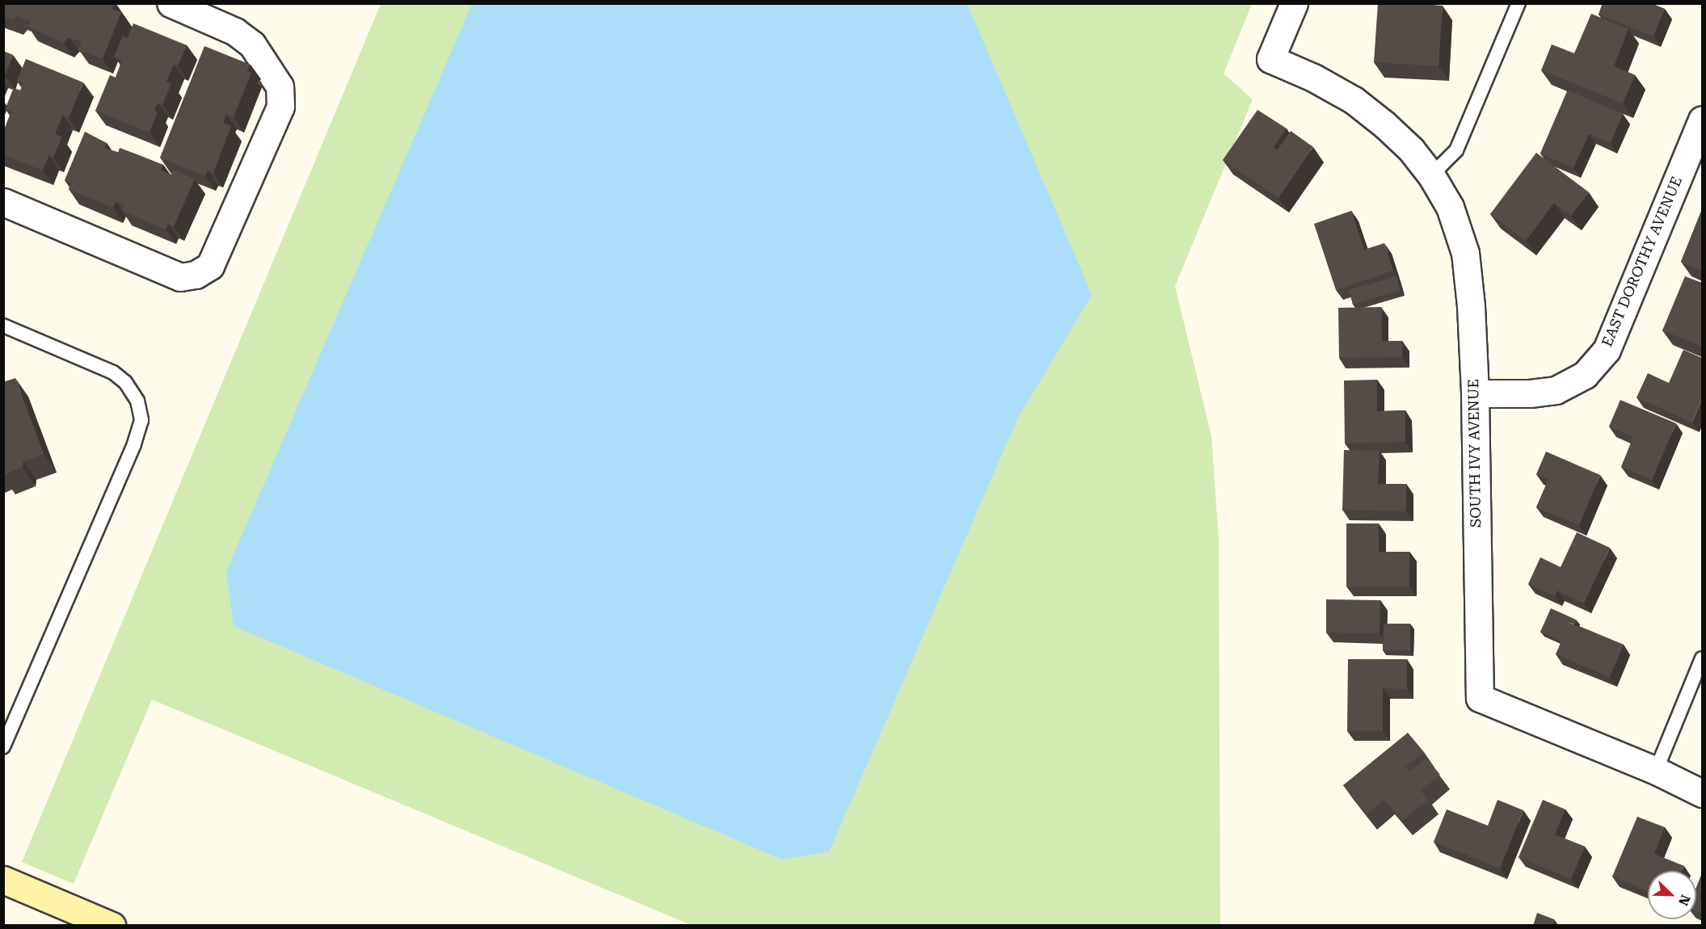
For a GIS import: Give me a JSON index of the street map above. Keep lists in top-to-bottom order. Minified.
{"streets":{"street":["EAST DOROTHY AVENUE","SOUTH IVY AVENUE"]},"crossings":[["EAST DOROTHY AVENUE","SOUTH IVY AVENUE"]],"north":"bottom right"}
